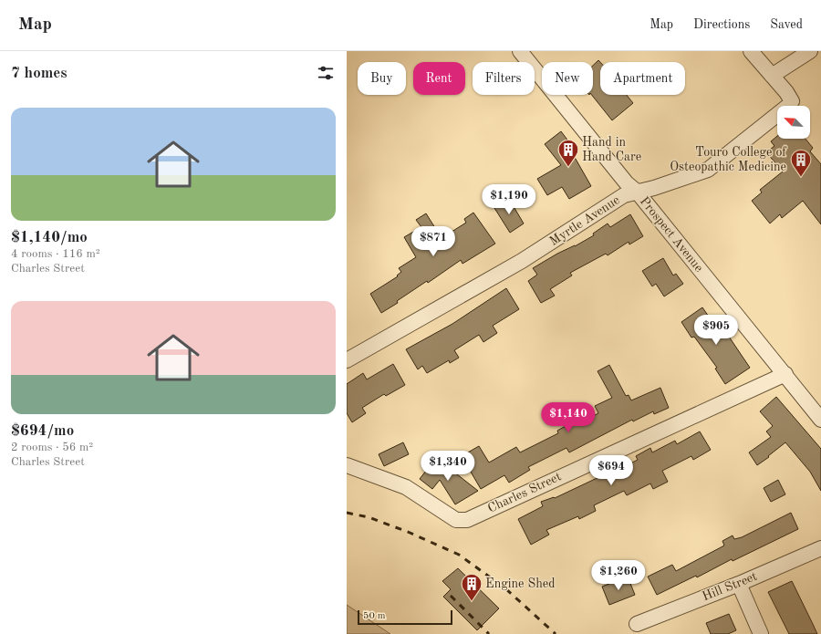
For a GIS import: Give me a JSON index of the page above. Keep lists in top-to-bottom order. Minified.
{"streets":{"street":["Myrtle Avenue","Prospect Avenue","Charles Street","Hill Street"]},"crossings":[["Myrtle Avenue","Prospect Avenue"],["Prospect Avenue","Charles Street"]],"places":{"building":["Hand in Hand Care","Touro College of Osteopathic Medicine","Engine Shed"]},"scale_bar":"50 m","north":"top left","page":{"header":"Map","nav":["Map","Directions","Saved"],"heading":"7 homes","chip":["Buy","Rent","Filters","New","Apartment"],"list":[{"name":"$1,140/mo","note":"4 rooms · 116 m² · Charles Street"},{"name":"$694/mo","note":"2 rooms · 56 m² · Charles Street"}],"price":["$1,190","$871","$905","$1,140","$1,340","$694","$1,260"],"scale":"50 m"}}
